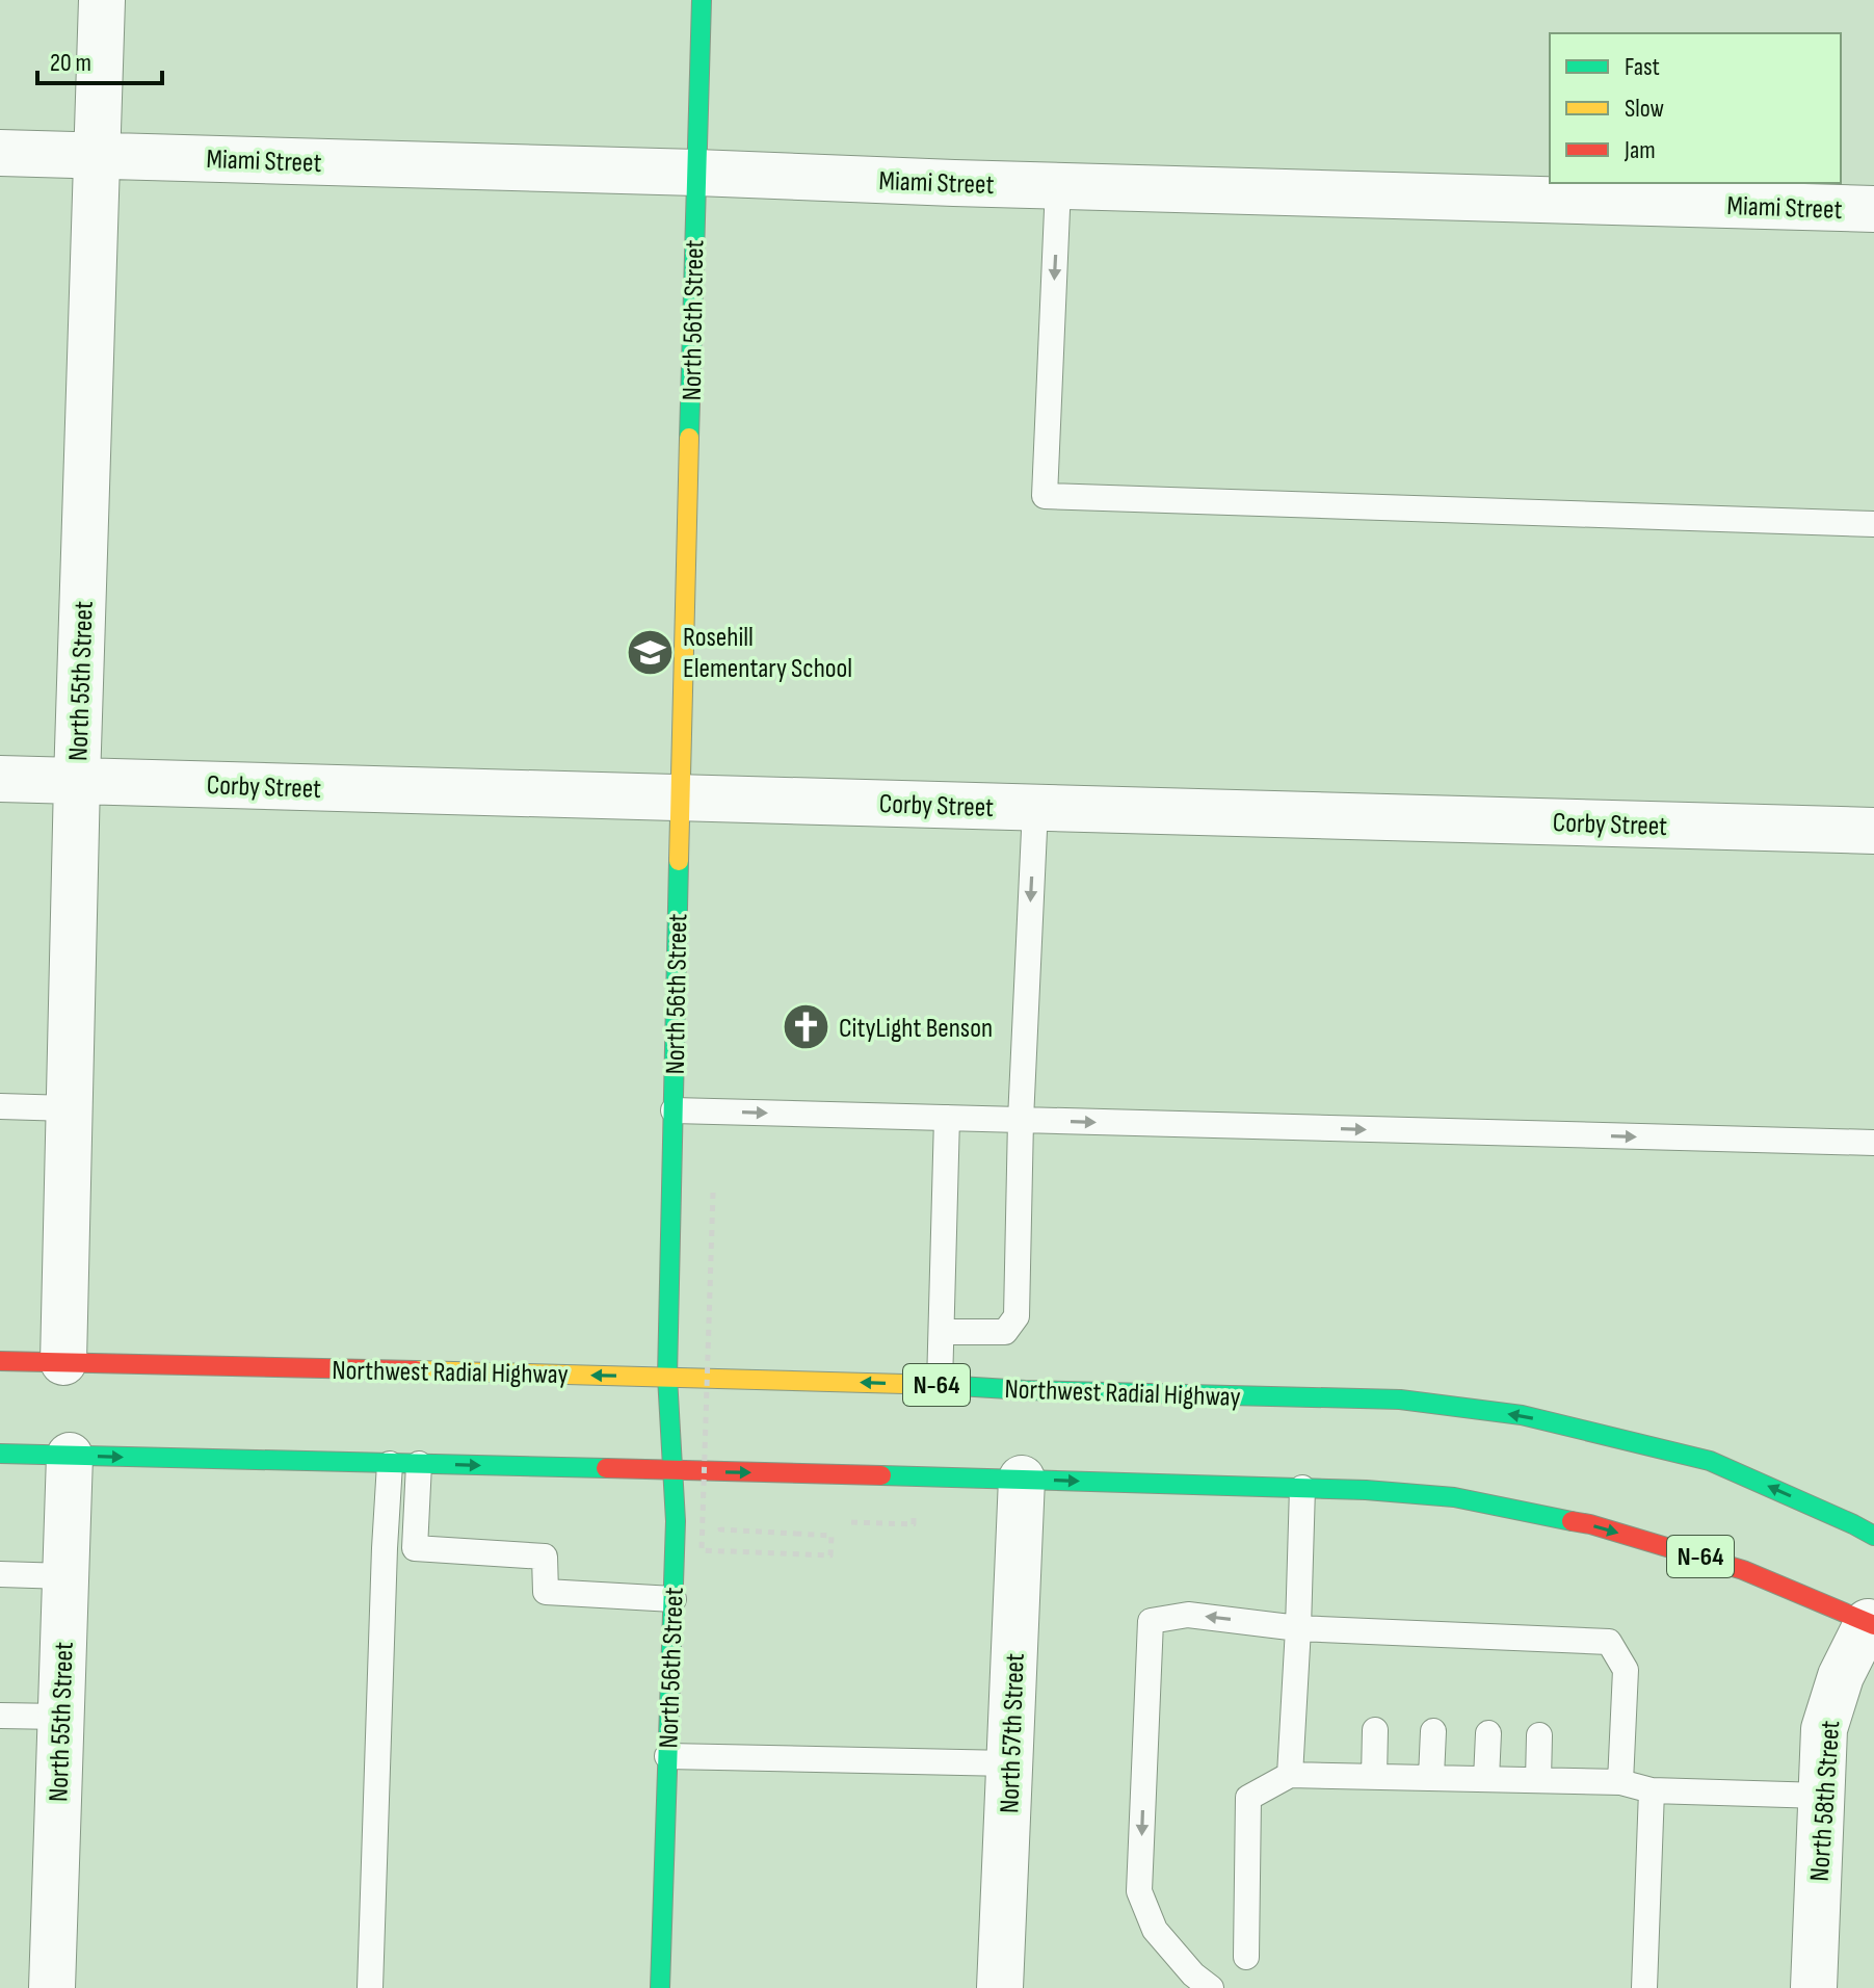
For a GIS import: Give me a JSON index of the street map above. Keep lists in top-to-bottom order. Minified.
{"streets":{"main road":["North 56th Street","Northwest Radial Highway","N-64"],"street":["Miami Street","North 55th Street","Corby Street","North 57th Street","North 58th Street"]},"crossings":[["Miami Street","North 56th Street"],["Miami Street","North 55th Street"],["North 56th Street","Corby Street"],["North 56th Street","Northwest Radial Highway"],["North 56th Street","N-64"],["North 55th Street","Corby Street"],["North 55th Street","Northwest Radial Highway"],["North 55th Street","N-64"],["N-64","North 57th Street"],["N-64","North 58th Street"]],"places":{"school or university":["Rosehill Elementary School"],"church":["CityLight Benson"]},"legend":["Fast","Slow","Jam"],"scale_bar":"20 m"}
